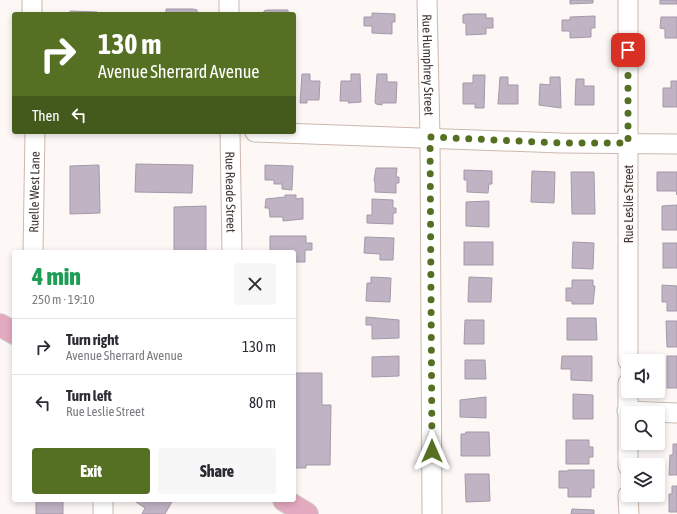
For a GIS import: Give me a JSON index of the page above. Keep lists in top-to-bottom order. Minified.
{"streets":{"street":["Rue Humphrey Street","Ruelle West Lane","Rue Reade Street","Rue Leslie Street"]},"page":{"turn":["130 m","Avenue Sherrard Avenue"],"then":"Then","heading":["4 min","250 m · 19:10"],"list":[{"name":"Turn right","note":"Avenue Sherrard Avenue","value":"130 m"},{"name":"Turn left","note":"Rue Leslie Street","value":"80 m"}],"buttons":["Exit","Share"]}}
